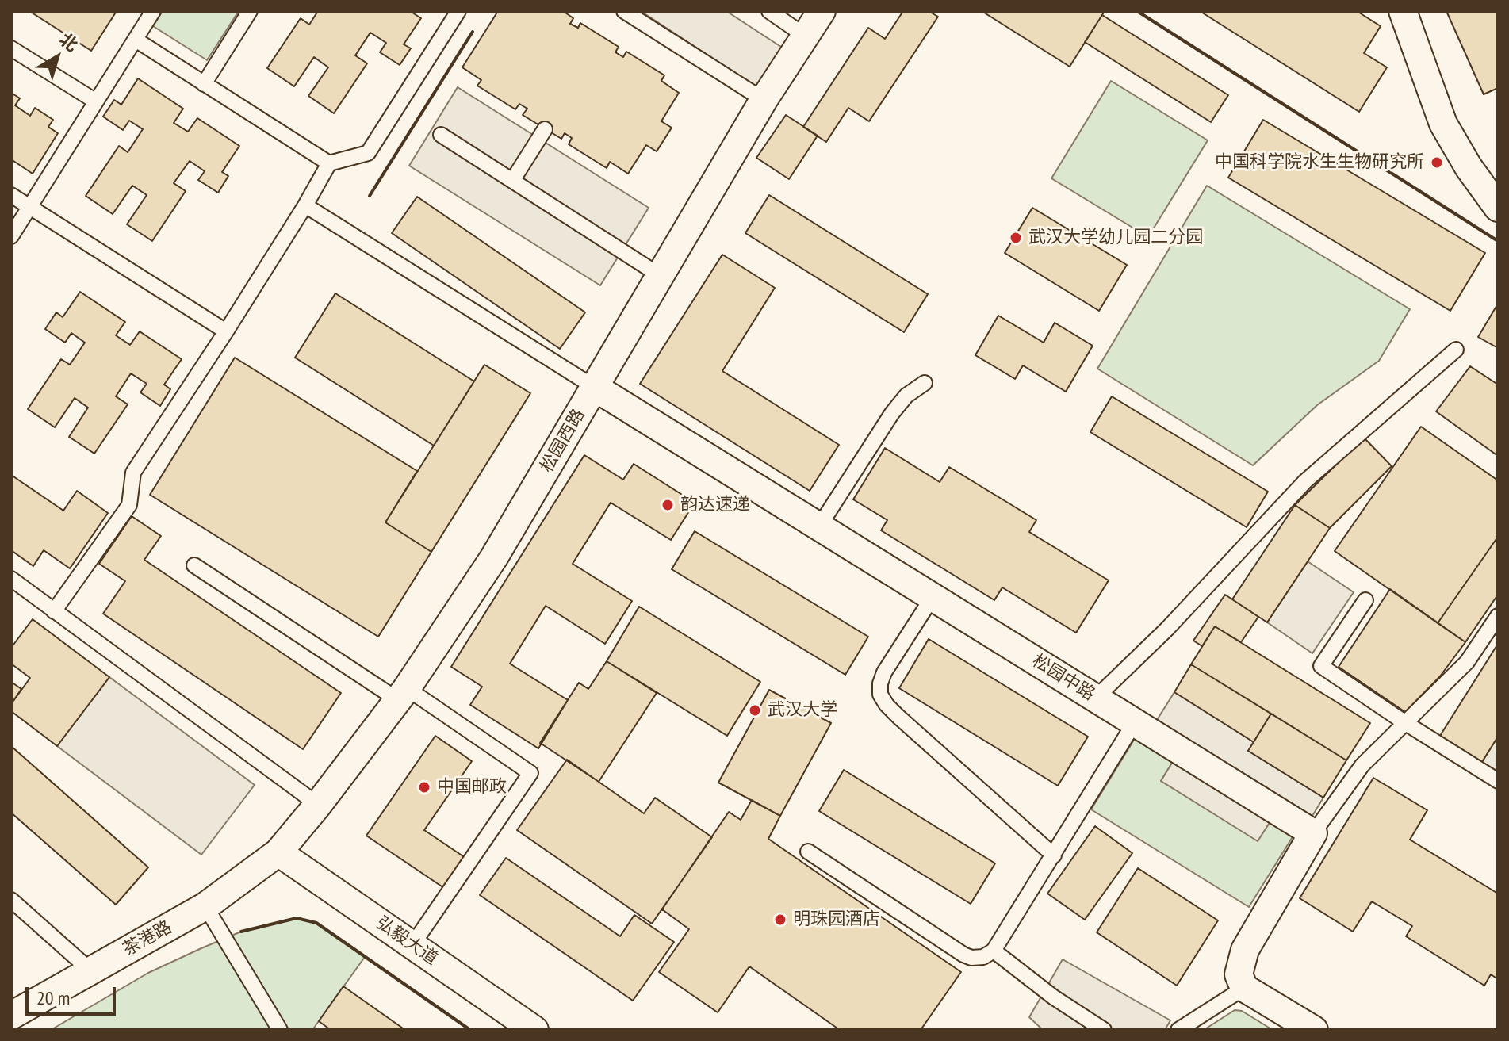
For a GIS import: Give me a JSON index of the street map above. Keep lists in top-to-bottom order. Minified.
{"streets":{"street":["松园西路","松园中路","茶港路","弘毅大道"]},"crossings":[["松园西路","松园中路"],["松园西路","茶港路"],["松园西路","弘毅大道"],["茶港路","弘毅大道"]],"places":["中国科学院水生生物研究所","武汉大学幼儿园二分园","韵达速递","武汉大学","中国邮政","明珠园酒店"],"scale_bar":"20 m","north":"top right"}
